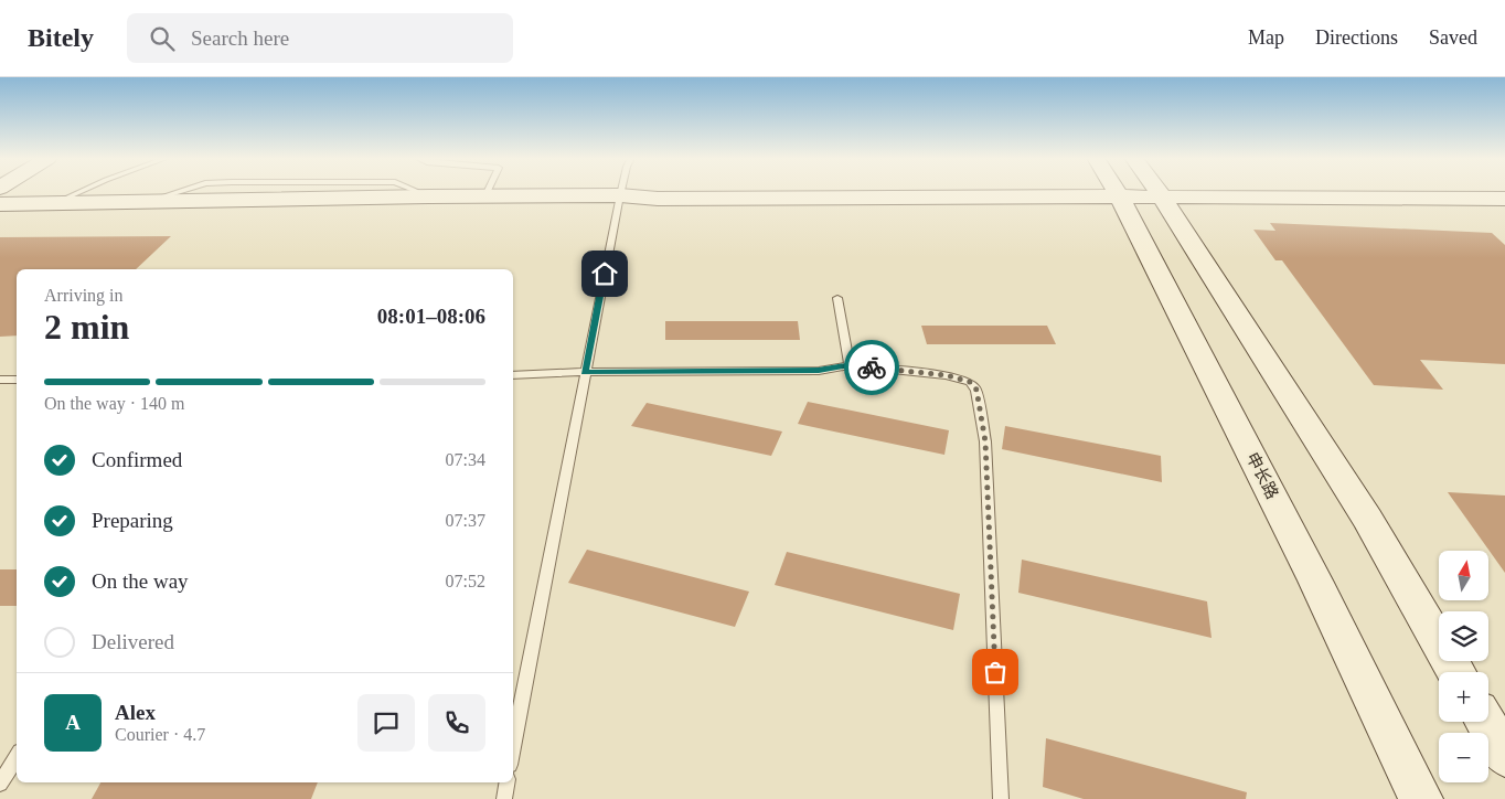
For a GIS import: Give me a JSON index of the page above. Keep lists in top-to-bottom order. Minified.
{"streets":{"main road":["申长路"]},"north":"top","page":{"header":"Bitely","search":"Search here","nav":["Map","Directions","Saved"],"heading":["2 min","Arriving in","08:01–08:06"],"panel":["Alex","Courier · 4.7"],"bar":"On the way · 140 m","list":[["Confirmed","07:34"],["Preparing","07:37"],["On the way","07:52"],"Delivered"],"map_buttons":["+","−"],"round":"A"}}
